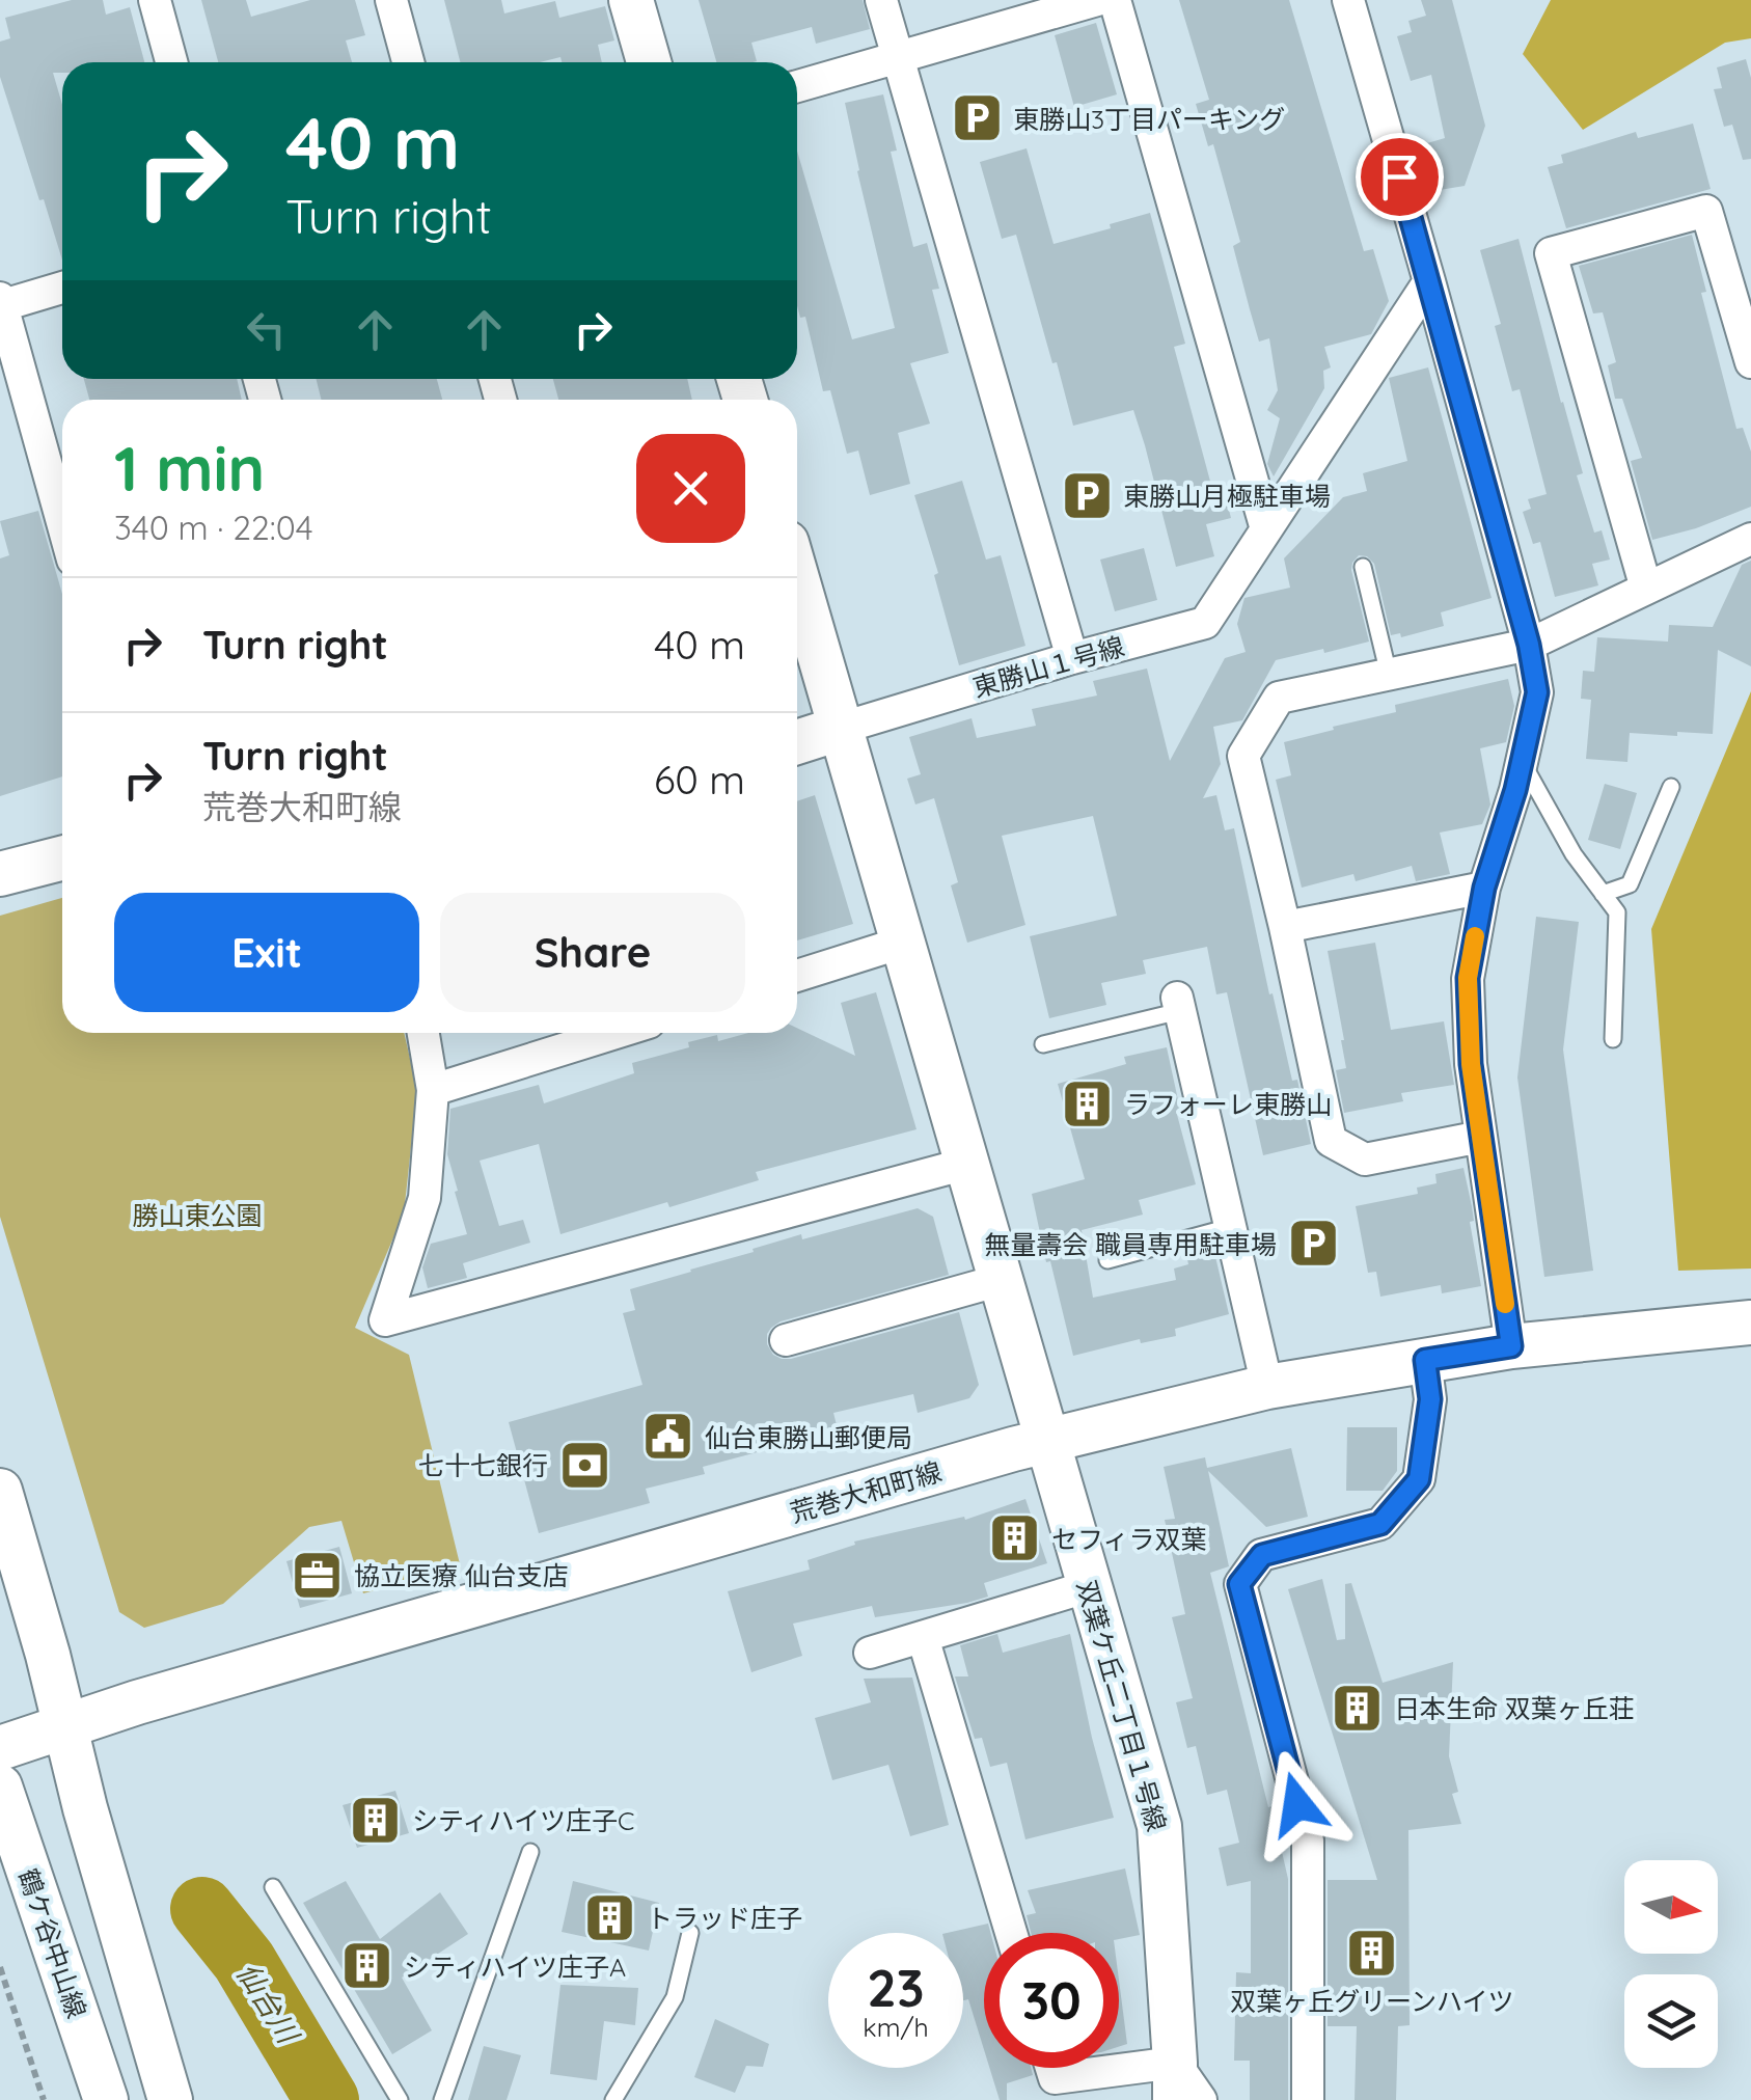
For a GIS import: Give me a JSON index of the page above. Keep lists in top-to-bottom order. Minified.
{"streets":{"street":["東勝山１号線","荒巻大和町線","双葉ケ丘二丁目１号線","鶴ケ谷中山線"]},"crossings":[["東勝山１号線","双葉ケ丘二丁目１号線"],["荒巻大和町線","双葉ケ丘二丁目１号線"]],"water":["仙台川"],"parks":["勝山東公園"],"places":{"parking":["東勝山3丁目パーキング","東勝山月極駐車場","無量壽会 職員専用駐車場"],"building":["ラフォーレ東勝山","セフィラ双葉","日本生命 双葉ヶ丘荘","シティハイツ庄子C","トラッド庄子","双葉ヶ丘グリーンハイツ","シティハイツ庄子A"],"public building":["仙台東勝山郵便局"],"bank":["七十七銀行"],"office":["協立医療 仙台支店"]},"north":"right","page":{"turn":["40 m","Turn right"],"heading":["1 min","340 m · 22:04"],"list":[{"name":"Turn right","value":"40 m"},{"name":"Turn right","note":"荒巻大和町線","value":"60 m"}],"buttons":["Exit","Share"],"speed":"23 km/h","limit":"30"}}
